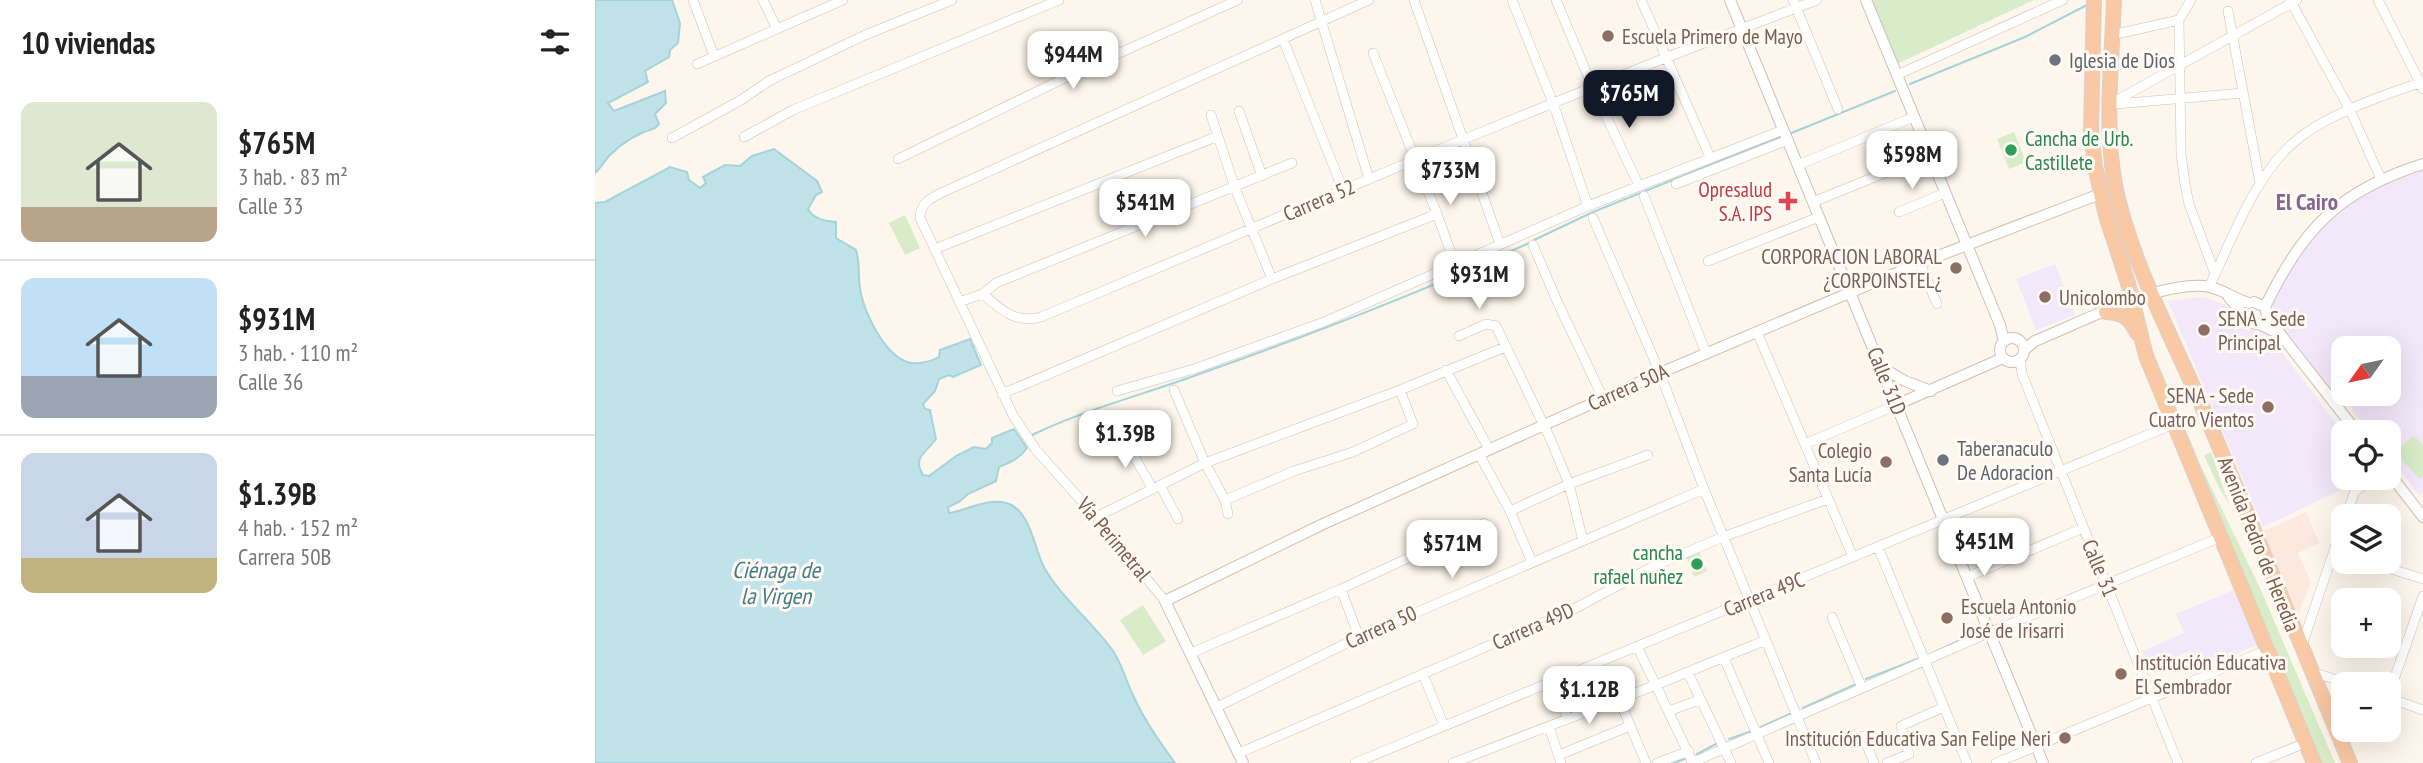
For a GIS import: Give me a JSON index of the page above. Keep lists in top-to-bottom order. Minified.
{"streets":{"highway":["Avenida Pedro de Heredia"],"street":["Carrera 52","Calle 31D","Carrera 50A","Vía Perimetral","Calle 31","Carrera 49C","Carrera 49D","Carrera 50"]},"crossings":[["Carrera 52","Calle 31D"],["Calle 31D","Carrera 50A"],["Calle 31D","Carrera 49C"],["Carrera 50A","Vía Perimetral"],["Carrera 50A","Avenida Pedro de Heredia"],["Carrera 50A","Calle 31"],["Vía Perimetral","Carrera 49D"],["Vía Perimetral","Carrera 50"],["Avenida Pedro de Heredia","Carrera 49C"],["Calle 31","Carrera 49C"]],"districts":["El Cairo"],"water":["Ciénaga de la Virgen"],"places":{"other":["Escuela Primero de Mayo","Iglesia de Dios","Cancha de Urb. Castillete","CORPORACION LABORAL ¿CORPOINSTEL¿","Unicolombo","SENA - Sede Principal","SENA - Sede Cuatro Vientos","Taberanaculo De Adoracion","Colegio Santa Lucía","cancha rafael nuñez","Escuela Antonio José de Irisarri","Institución Educativa El Sembrador","Institución Educativa San Felipe Neri"],"health":["Opresalud S.A. IPS"]},"north":"bottom left","page":{"heading":"10 viviendas","price":["$944M","$765M","$598M","$733M","$541M","$931M","$1.39B","$451M","$571M","$1.12B"],"list":[{"name":"$765M","note":"3 hab. · 83 m² · Calle 33"},{"name":"$931M","note":"3 hab. · 110 m² · Calle 36"},{"name":"$1.39B","note":"4 hab. · 152 m² · Carrera 50B"}],"map_buttons":["+","−"]}}
